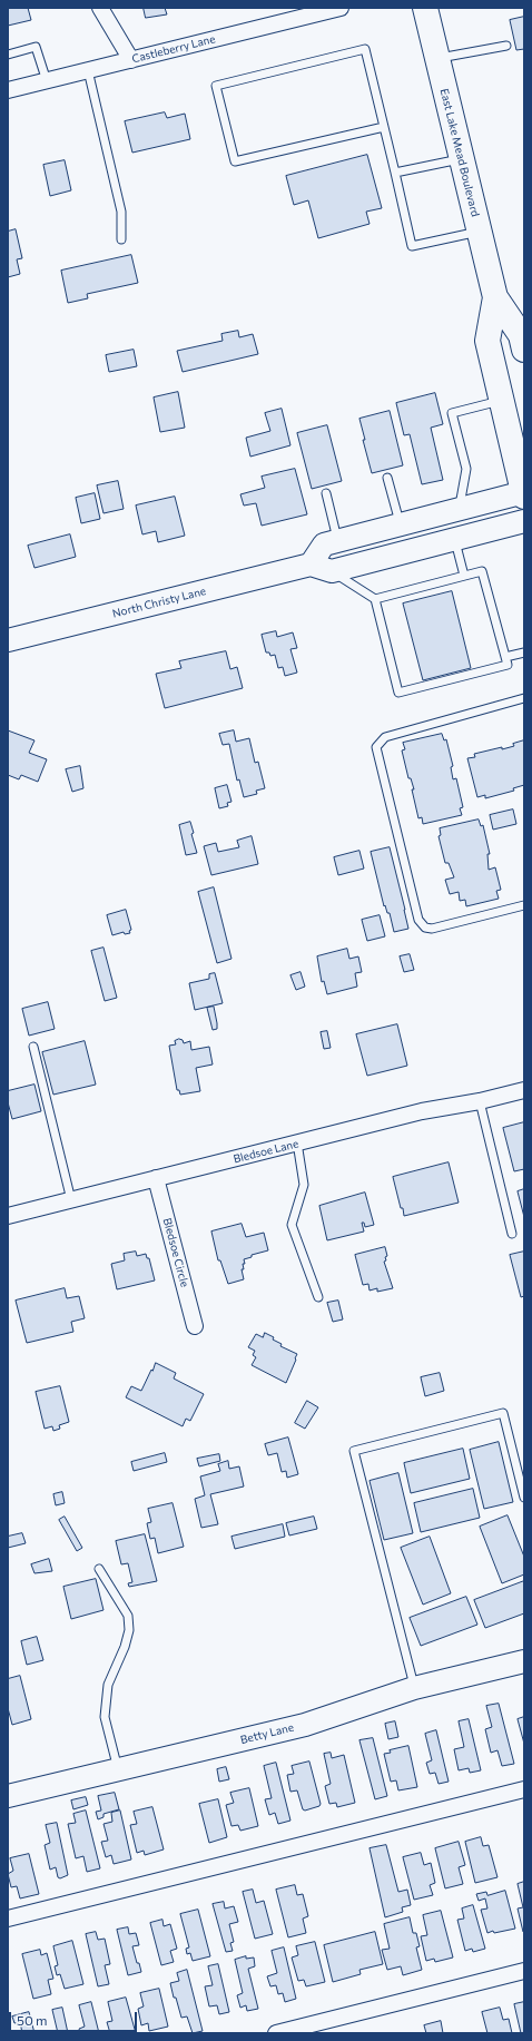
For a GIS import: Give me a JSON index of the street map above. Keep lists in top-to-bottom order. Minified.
{"streets":{"main road":["East Lake Mead Boulevard"],"street":["Castleberry Lane","North Christy Lane","Bledsoe Lane","Bledsoe Circle","Betty Lane"]},"crossings":[["Bledsoe Lane","Bledsoe Circle"]],"scale_bar":"50 m"}
